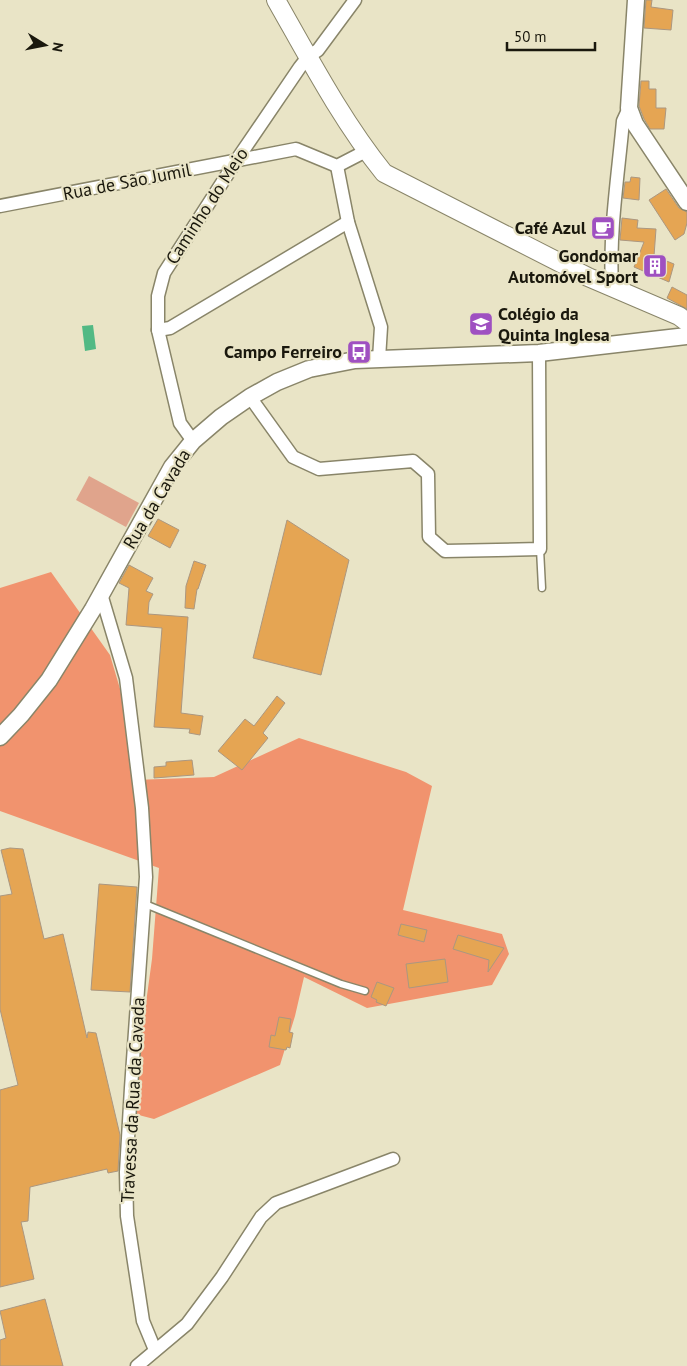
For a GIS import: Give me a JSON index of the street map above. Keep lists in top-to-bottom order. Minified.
{"streets":{"street":["Rua de São Jumil","Caminho do Meio","Rua da Cavada","Travessa da Rua da Cavada"]},"crossings":[["Rua de São Jumil","Caminho do Meio"],["Caminho do Meio","Rua da Cavada"],["Rua da Cavada","Travessa da Rua da Cavada"]],"places":{"cafe":["Café Azul"],"building":["Gondomar Automóvel Sport"],"school or university":["Colégio da Quinta Inglesa"],"bus stop":["Campo Ferreiro"]},"scale_bar":"50 m","north":"right"}
